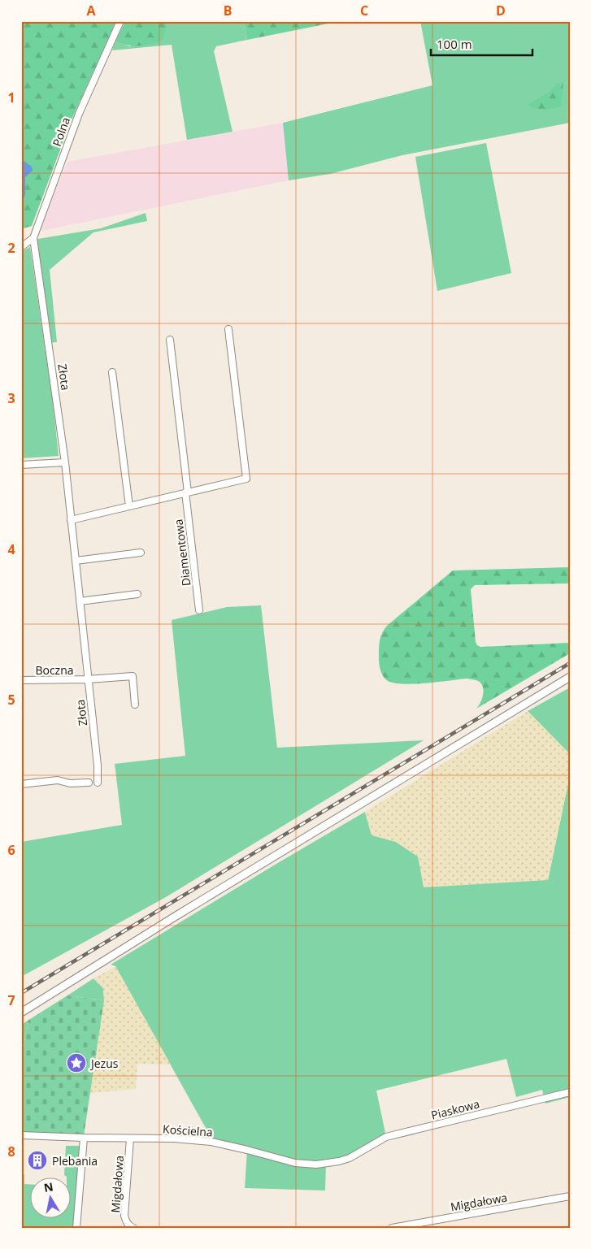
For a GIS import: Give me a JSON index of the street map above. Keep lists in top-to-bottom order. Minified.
{"streets":{"street":["Polna","Złota","Diamentowa","Boczna","Piaskowa","Kościelna","Migdałowa"]},"crossings":[["Polna","Złota"],["Złota","Boczna"],["Piaskowa","Kościelna"],["Kościelna","Migdałowa"]],"places":{"place":["Jezus"],"building":["Plebania"]},"scale_bar":"100 m","north":"top","grid":{"columns":["A","B","C","D"],"rows":["1","2","3","4","5","6","7","8"]}}
